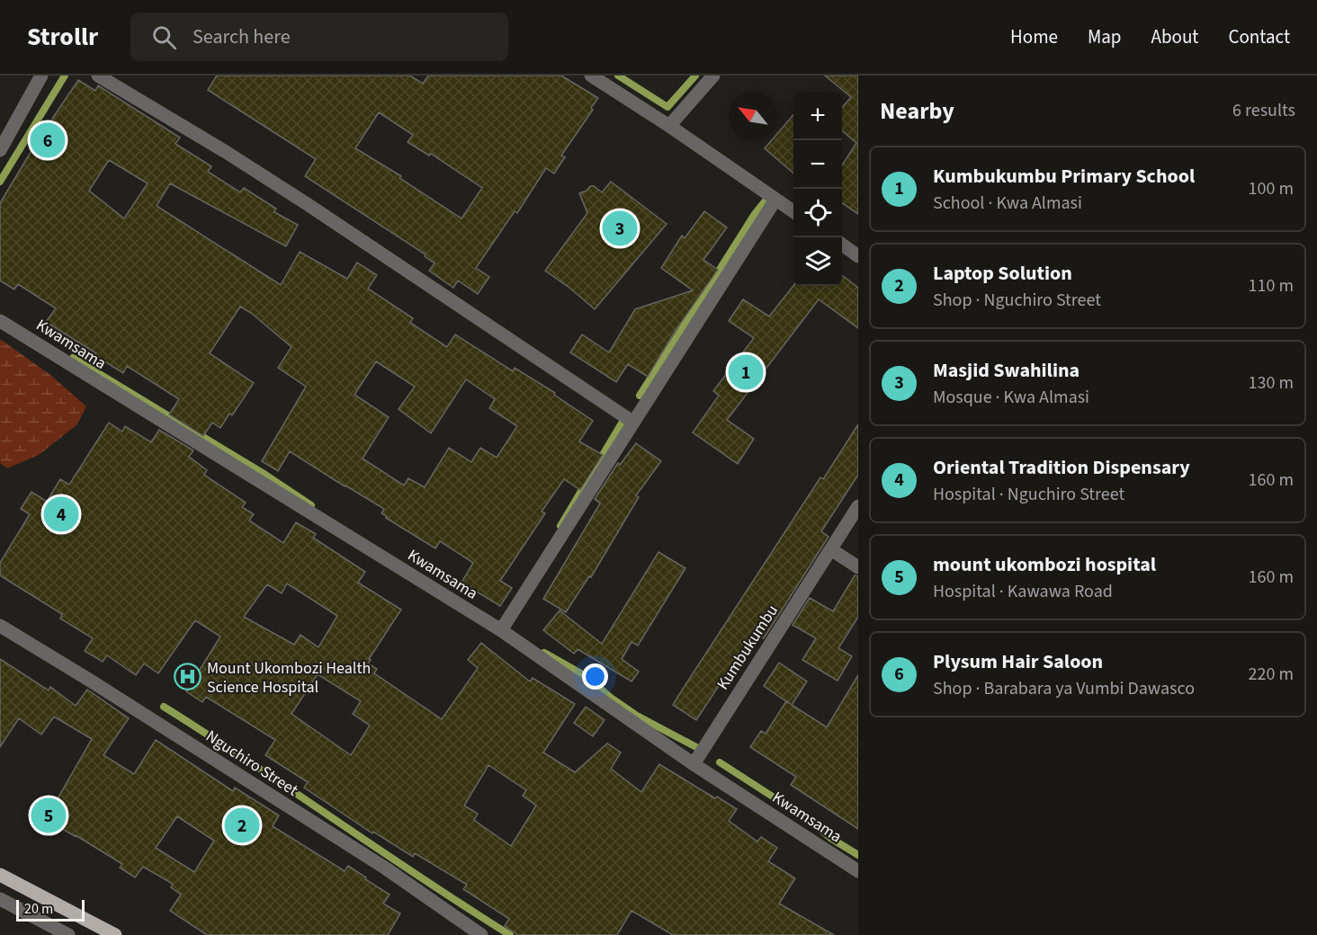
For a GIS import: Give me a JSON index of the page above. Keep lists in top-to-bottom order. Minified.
{"streets":{"street":["Kwamsama","Kumbukumbu","Nguchiro Street"]},"crossings":[["Kwamsama","Kumbukumbu"]],"places":{"hospital":["Mount Ukombozi Health Science Hospital"]},"scale_bar":"20 m","north":"top left","page":{"header":"Strollr","search":"Search here","nav":["Home","Map","About","Contact"],"heading":["Nearby","6 results"],"map_buttons":["+","−"],"pins":["6","3","1","4","5","2"],"list":[{"mark":"1","name":"Kumbukumbu Primary School","note":"School · Kwa Almasi","value":"100 m"},{"mark":"2","name":"Laptop Solution","note":"Shop · Nguchiro Street","value":"110 m"},{"mark":"3","name":"Masjid Swahilina","note":"Mosque · Kwa Almasi","value":"130 m"},{"mark":"4","name":"Oriental Tradition Dispensary","note":"Hospital · Nguchiro Street","value":"160 m"},{"mark":"5","name":"mount ukombozi hospital","note":"Hospital · Kawawa Road","value":"160 m"},{"mark":"6","name":"Plysum Hair Saloon","note":"Shop · Barabara ya Vumbi Dawasco","value":"220 m"}],"scale":"20 m"}}
